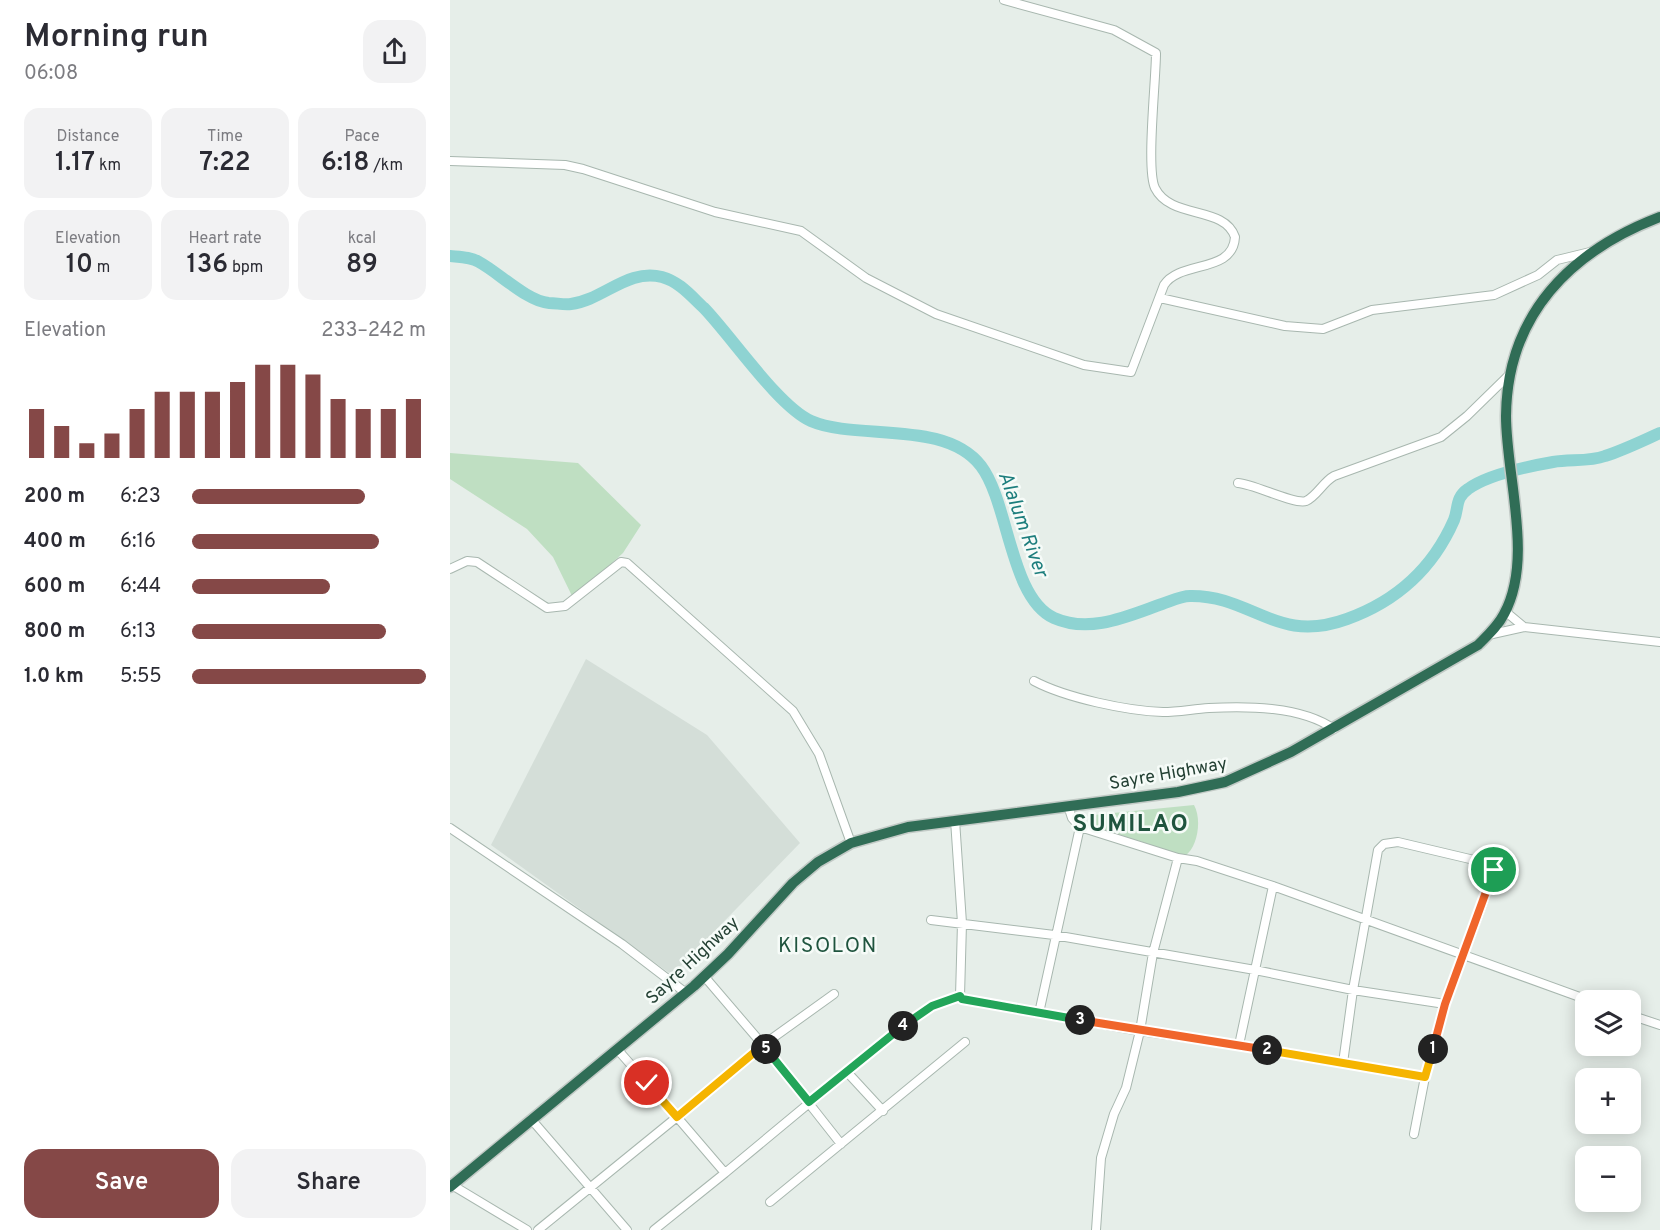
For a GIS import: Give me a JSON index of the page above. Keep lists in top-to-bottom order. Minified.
{"streets":{"highway":["Sayre Highway"]},"districts":["SUMILAO","KISOLON"],"water":["Alalum River"],"page":{"heading":["Morning run","06:08"],"stats":[["Distance","1.17 km"],["Time","7:22"],["Pace","6:18 /km"],["Elevation","10 m"],["Heart rate","136 bpm"],["kcal","89"]],"chart":["Elevation","233–242 m"],"list":[{"name":"200 m","note":"6:23"},{"name":"400 m","note":"6:16"},{"name":"600 m","note":"6:44"},{"name":"800 m","note":"6:13"},{"name":"1.0 km","note":"5:55"}],"map_buttons":["+","−"],"pins":["3","4","1","5","2"],"buttons":["Save","Share"]}}
